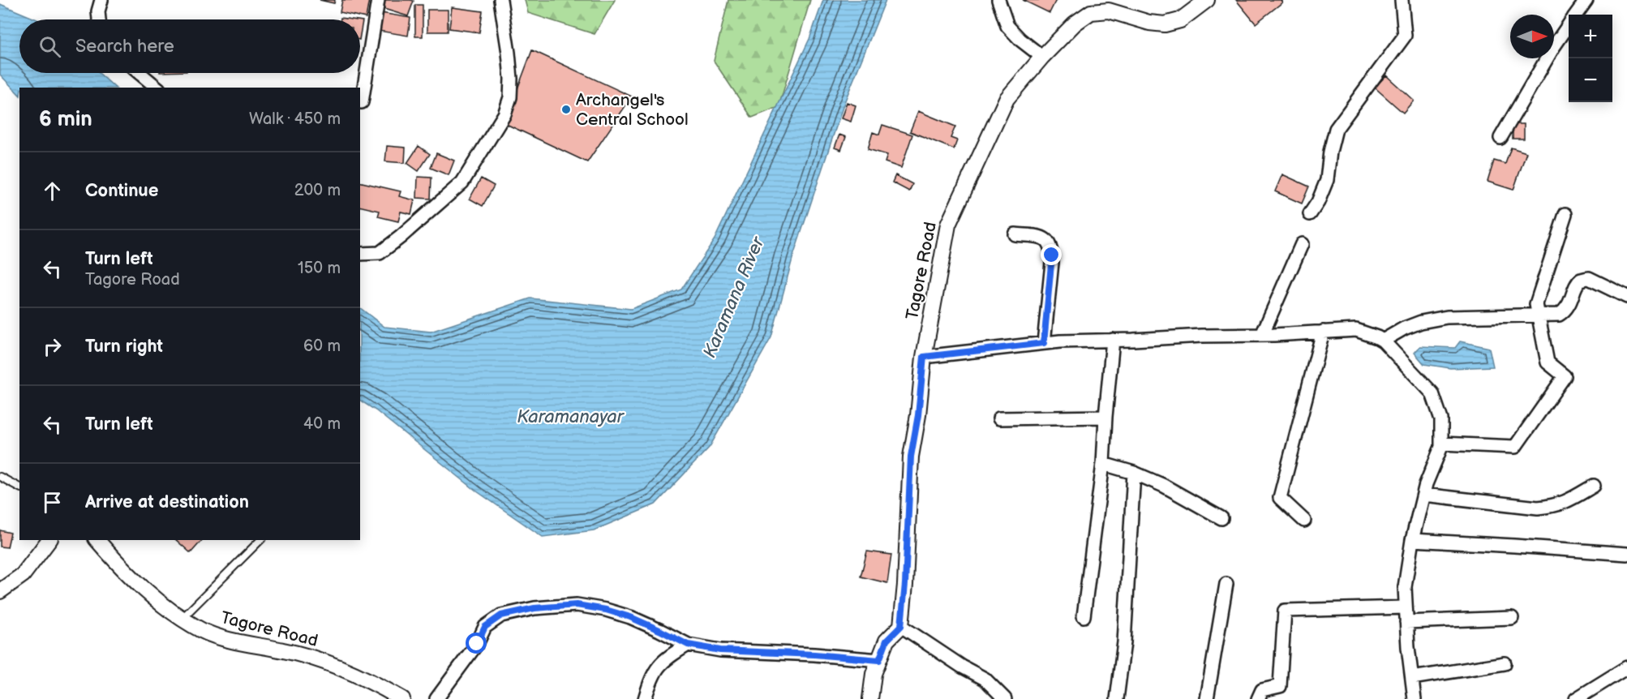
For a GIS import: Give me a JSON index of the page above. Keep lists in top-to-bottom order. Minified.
{"streets":{"street":["Tagore Road"]},"water":["Karamana River","Karamanayar"],"places":["Archangel's Central School"],"north":"right","page":{"map_buttons":["+","−"],"search":"Search here","heading":["6 min","Walk · 450 m"],"list":[["Continue","200 m"],["Turn left","Tagore Road","150 m"],["Turn right","60 m"],["Turn left","40 m"],"Arrive at destination"]}}
